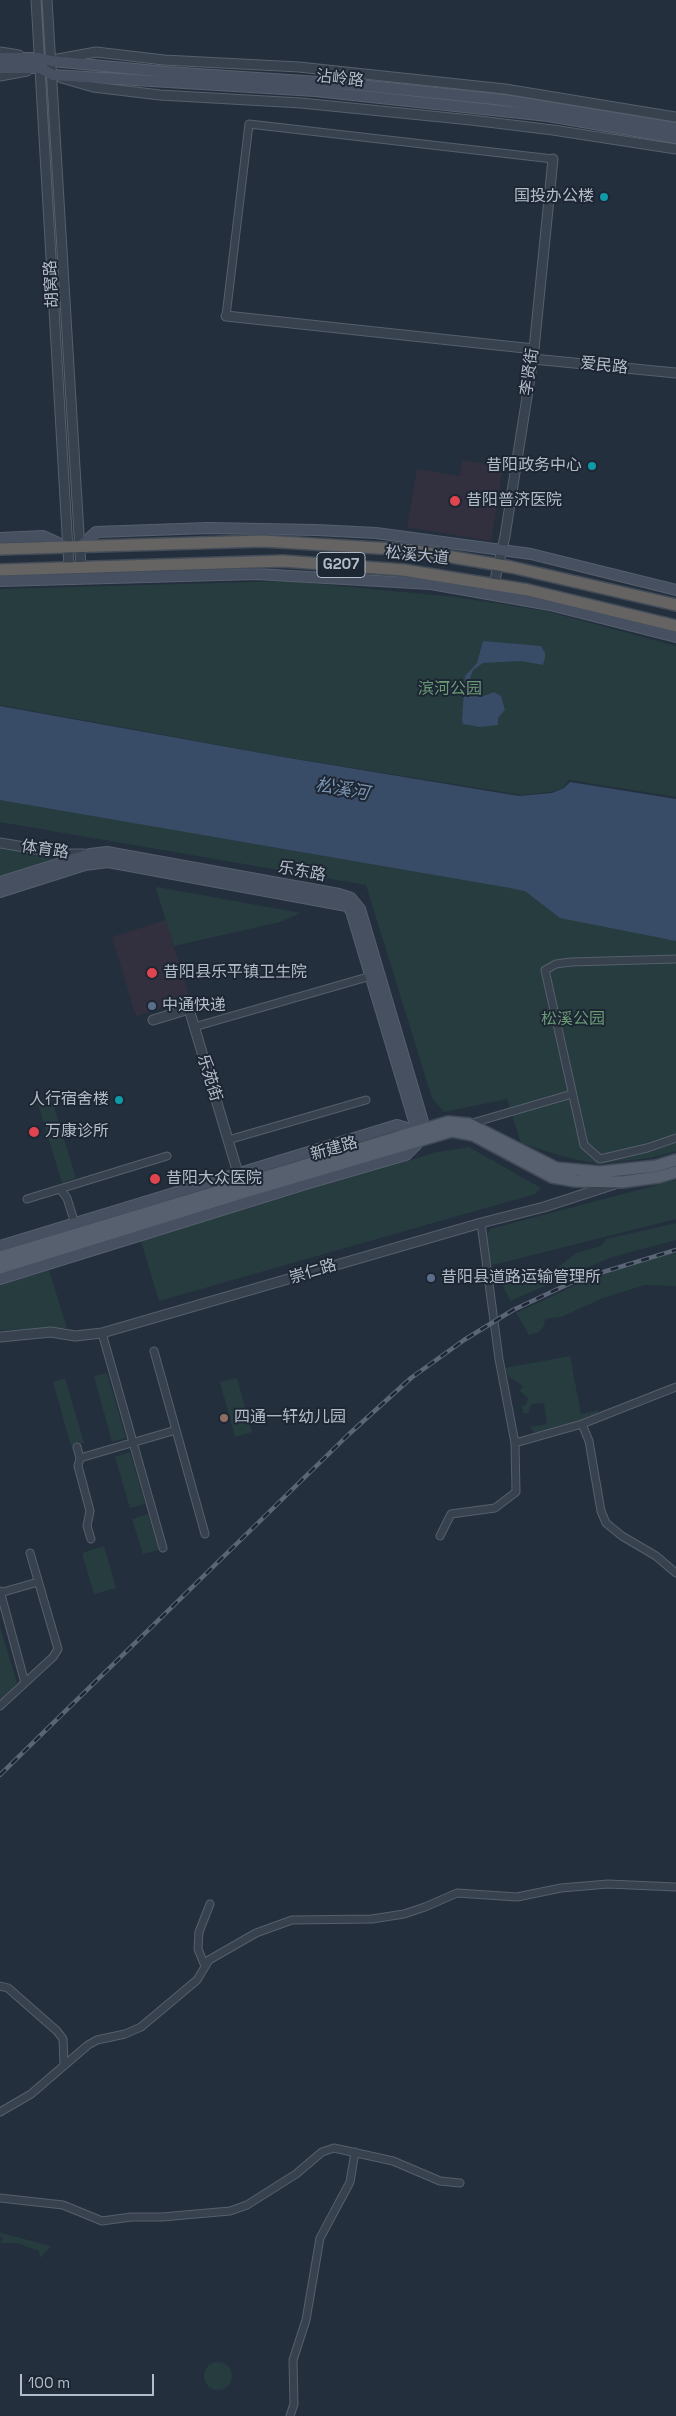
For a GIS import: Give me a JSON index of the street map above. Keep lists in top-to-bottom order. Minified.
{"streets":{"highway":["松溪大道","G207"],"main road":["沾岭路","乐东路","新建路"],"street":["胡窝路","爱民路","李贤街","体育路","乐苑街","崇仁路"]},"crossings":[["沾岭路","胡窝路"],["胡窝路","松溪大道"],["爱民路","李贤街"],["李贤街","松溪大道"],["体育路","乐东路"],["乐东路","新建路"],["乐苑街","新建路"],["新建路","崇仁路"]],"water":["松溪河"],"parks":["滨河公园","松溪公园"],"places":["国投办公楼","昔阳政务中心","昔阳普济医院","昔阳县乐平镇卫生院","中通快递","人行宿舍楼","万康诊所","昔阳大众医院","昔阳县道路运输管理所","四通一轩幼儿园"],"scale_bar":"100 m"}
